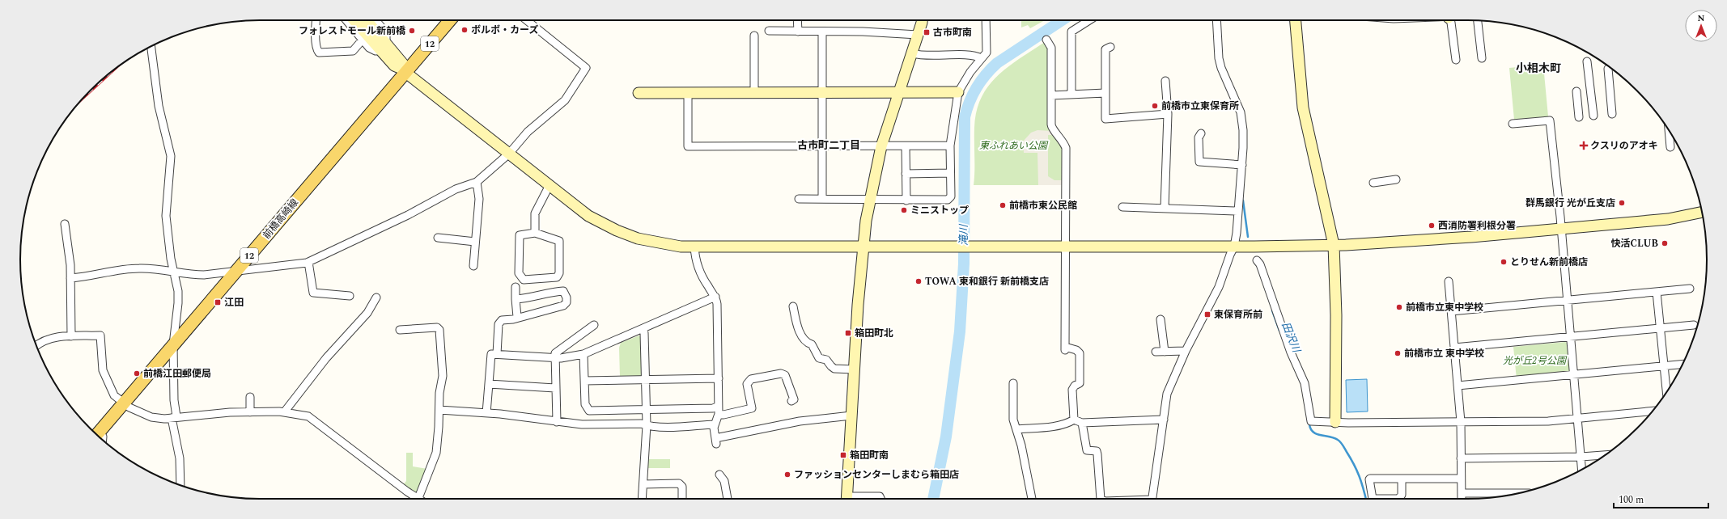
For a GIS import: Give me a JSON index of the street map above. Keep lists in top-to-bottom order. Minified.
{"streets":{"main road":["12","前橋高崎線"]},"districts":["小相木町","古市町二丁目"],"water":["滝川","田沢川"],"parks":["東ふれあい公園","光が丘2号公園"],"places":{"other":["ボルボ・カーズ","フォレストモール新前橋","前橋市立東保育所","群馬銀行 光が丘支店","前橋市東公民館","ミニストップ","西消防署利根分署","快活CLUB","とりせん新前橋店","TOWA 東和銀行 新前橋支店","前橋市立東中学校","前橋市立 東中学校","前橋江田郵便局","ファッションセンターしまむら箱田店"],"transit":["古市町南","江田","東保育所前","箱田町北","箱田町南"],"health":["クスリのアオキ"]},"scale_bar":"100 m","north":"top"}
